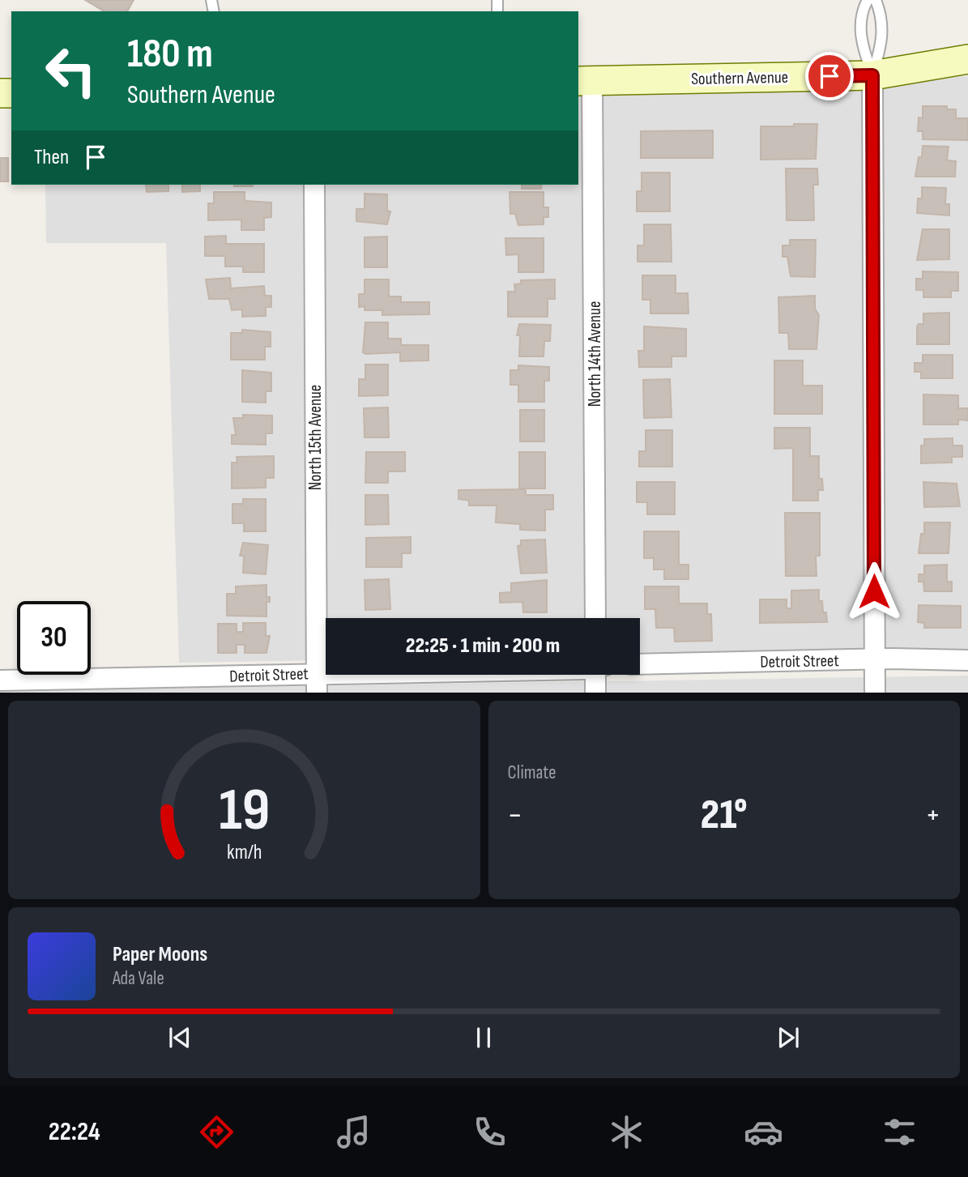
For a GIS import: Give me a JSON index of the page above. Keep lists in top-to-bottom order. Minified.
{"streets":{"street":["Southern Avenue","North 14th Avenue","North 15th Avenue","Detroit Street"]},"crossings":[["Southern Avenue","North 14th Avenue"],["North 15th Avenue","Detroit Street"]],"page":{"turn":["180 m","Southern Avenue"],"then":"Then","limit":"30","trip":"22:25 · 1 min · 200 m","tile":"Climate","heat":["−","21°","+"],"song":["Paper Moons","Ada Vale"],"tabs":"22:24","gauge":["19","km/h"]}}
